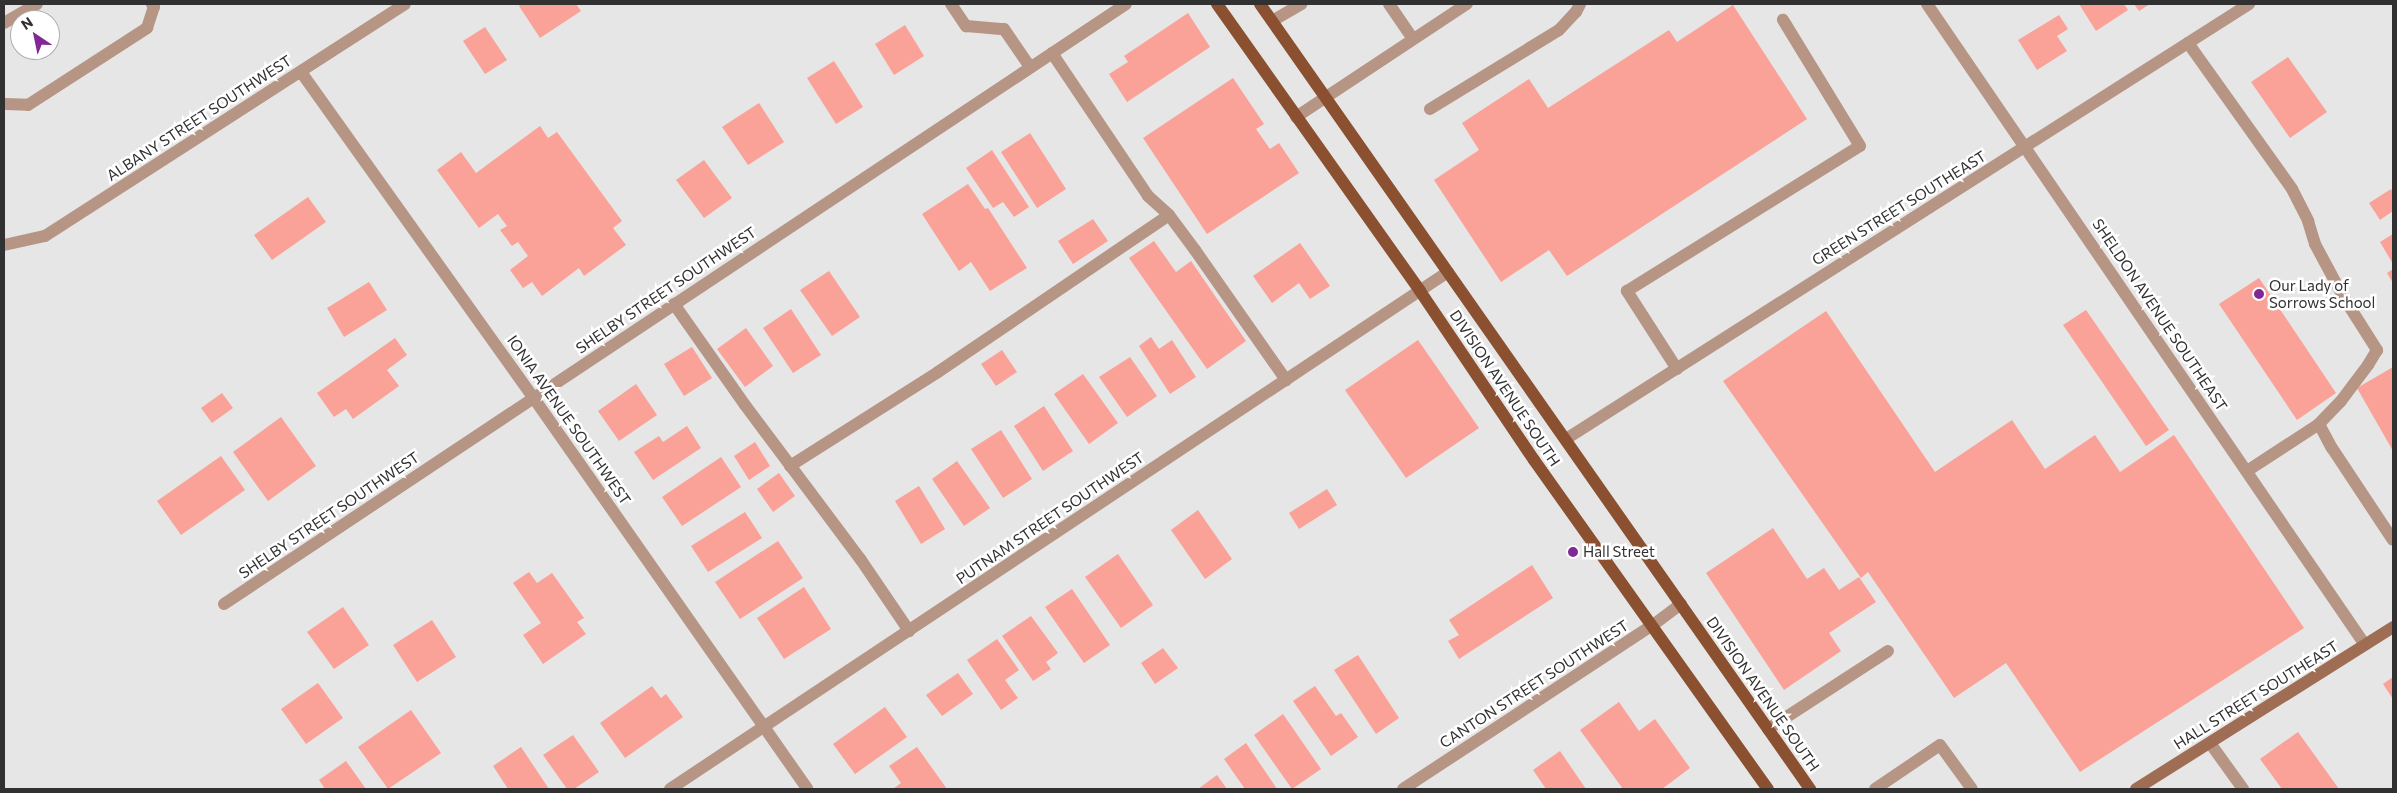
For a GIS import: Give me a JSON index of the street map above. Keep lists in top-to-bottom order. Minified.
{"streets":{"main road":["DIVISION AVENUE SOUTH","HALL STREET SOUTHEAST"],"street":["ALBANY STREET SOUTHWEST","GREEN STREET SOUTHEAST","SHELBY STREET SOUTHWEST","SHELDON AVENUE SOUTHEAST","IONIA AVENUE SOUTHWEST","PUTNAM STREET SOUTHWEST","CANTON STREET SOUTHWEST"]},"crossings":[["ALBANY STREET SOUTHWEST","IONIA AVENUE SOUTHWEST"],["GREEN STREET SOUTHEAST","SHELDON AVENUE SOUTHEAST"],["GREEN STREET SOUTHEAST","DIVISION AVENUE SOUTH"],["SHELBY STREET SOUTHWEST","IONIA AVENUE SOUTHWEST"],["SHELDON AVENUE SOUTHEAST","HALL STREET SOUTHEAST"],["DIVISION AVENUE SOUTH","PUTNAM STREET SOUTHWEST"],["DIVISION AVENUE SOUTH","CANTON STREET SOUTHWEST"],["IONIA AVENUE SOUTHWEST","PUTNAM STREET SOUTHWEST"]],"places":["Our Lady of Sorrows School","Hall Street"],"north":"top left"}
